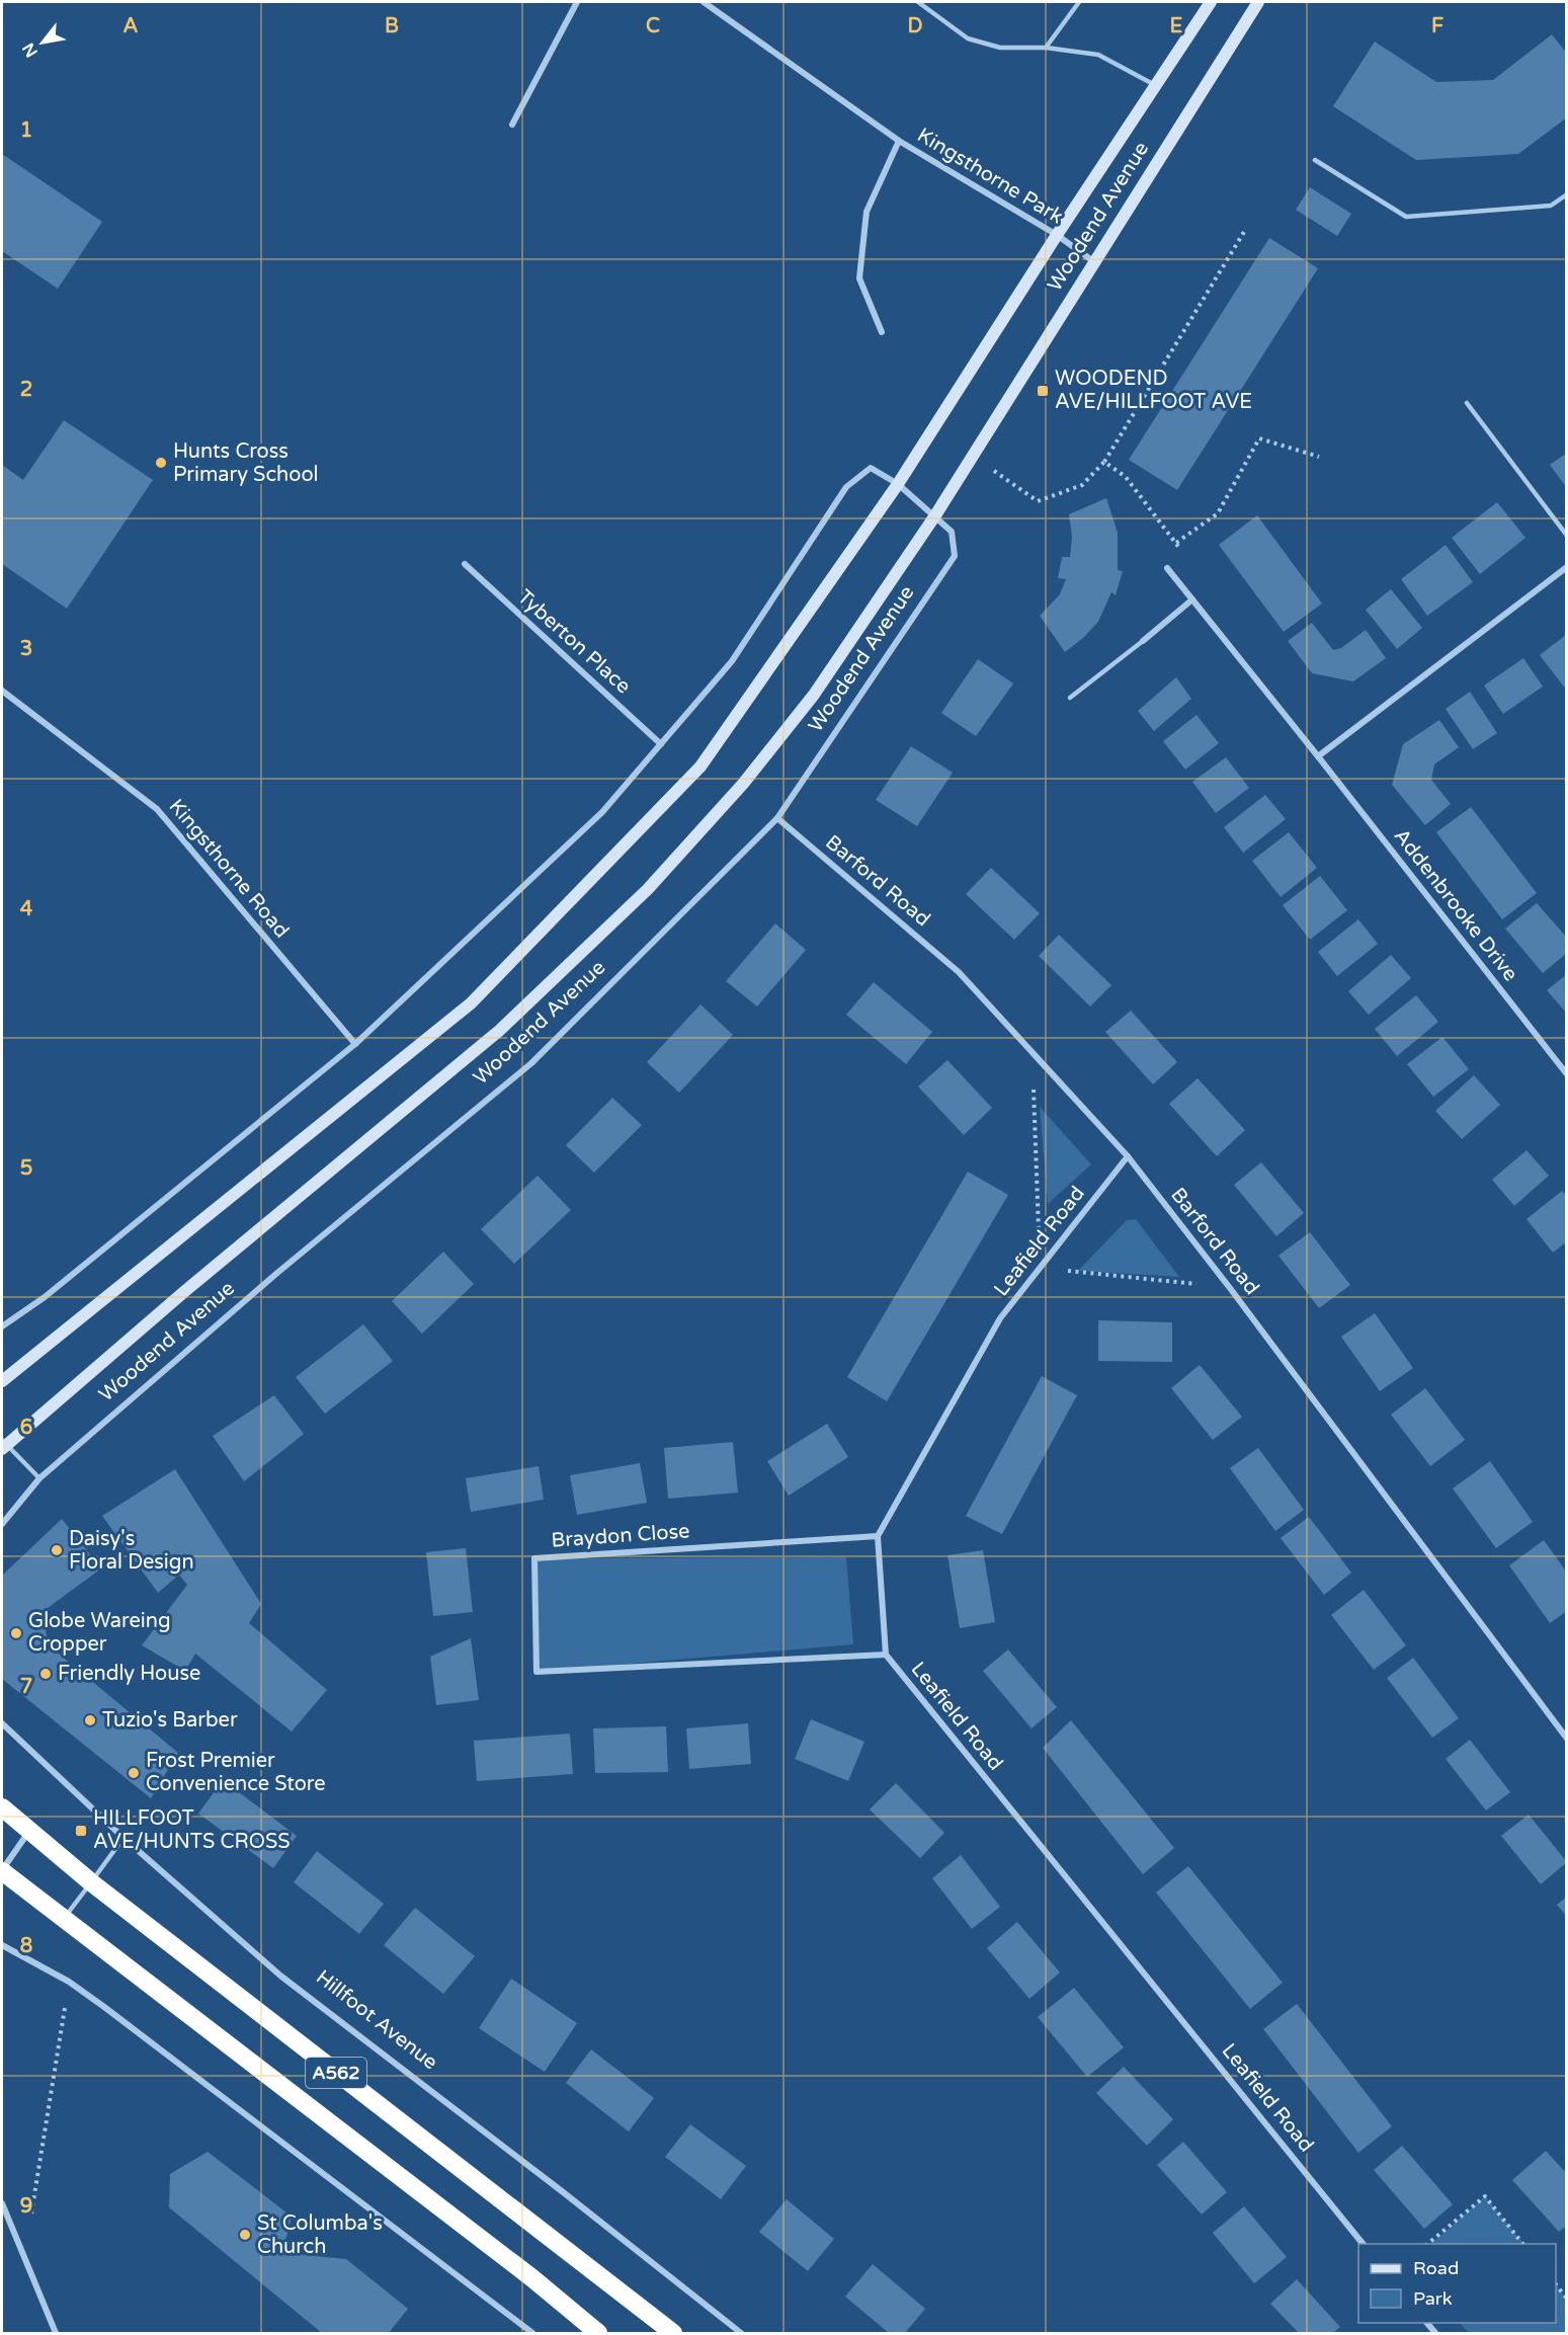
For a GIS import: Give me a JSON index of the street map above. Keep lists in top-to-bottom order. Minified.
{"streets":{"highway":["A562"],"street":["Kingsthorne Park","Woodend Avenue","Tyberton Place","Kingsthorne Road","Barford Road","Addenbrooke Drive","Leafield Road","Braydon Close","Hillfoot Avenue"]},"crossings":[["Kingsthorne Park","Woodend Avenue"],["Woodend Avenue","Barford Road"],["Barford Road","Leafield Road"],["Leafield Road","Braydon Close"]],"places":{"transit":["WOODEND AVE/HILLFOOT AVE","HILLFOOT AVE/HUNTS CROSS"],"other":["Hunts Cross Primary School","Daisy's Floral Design","Globe Wareing Cropper","Friendly House","Tuzio's Barber","Frost Premier Convenience Store","St Columba's Church"]},"legend":["Road","Park"],"north":"bottom left","grid":{"columns":["A","B","C","D","E","F"],"rows":["1","2","3","4","5","6","7","8","9"]}}
